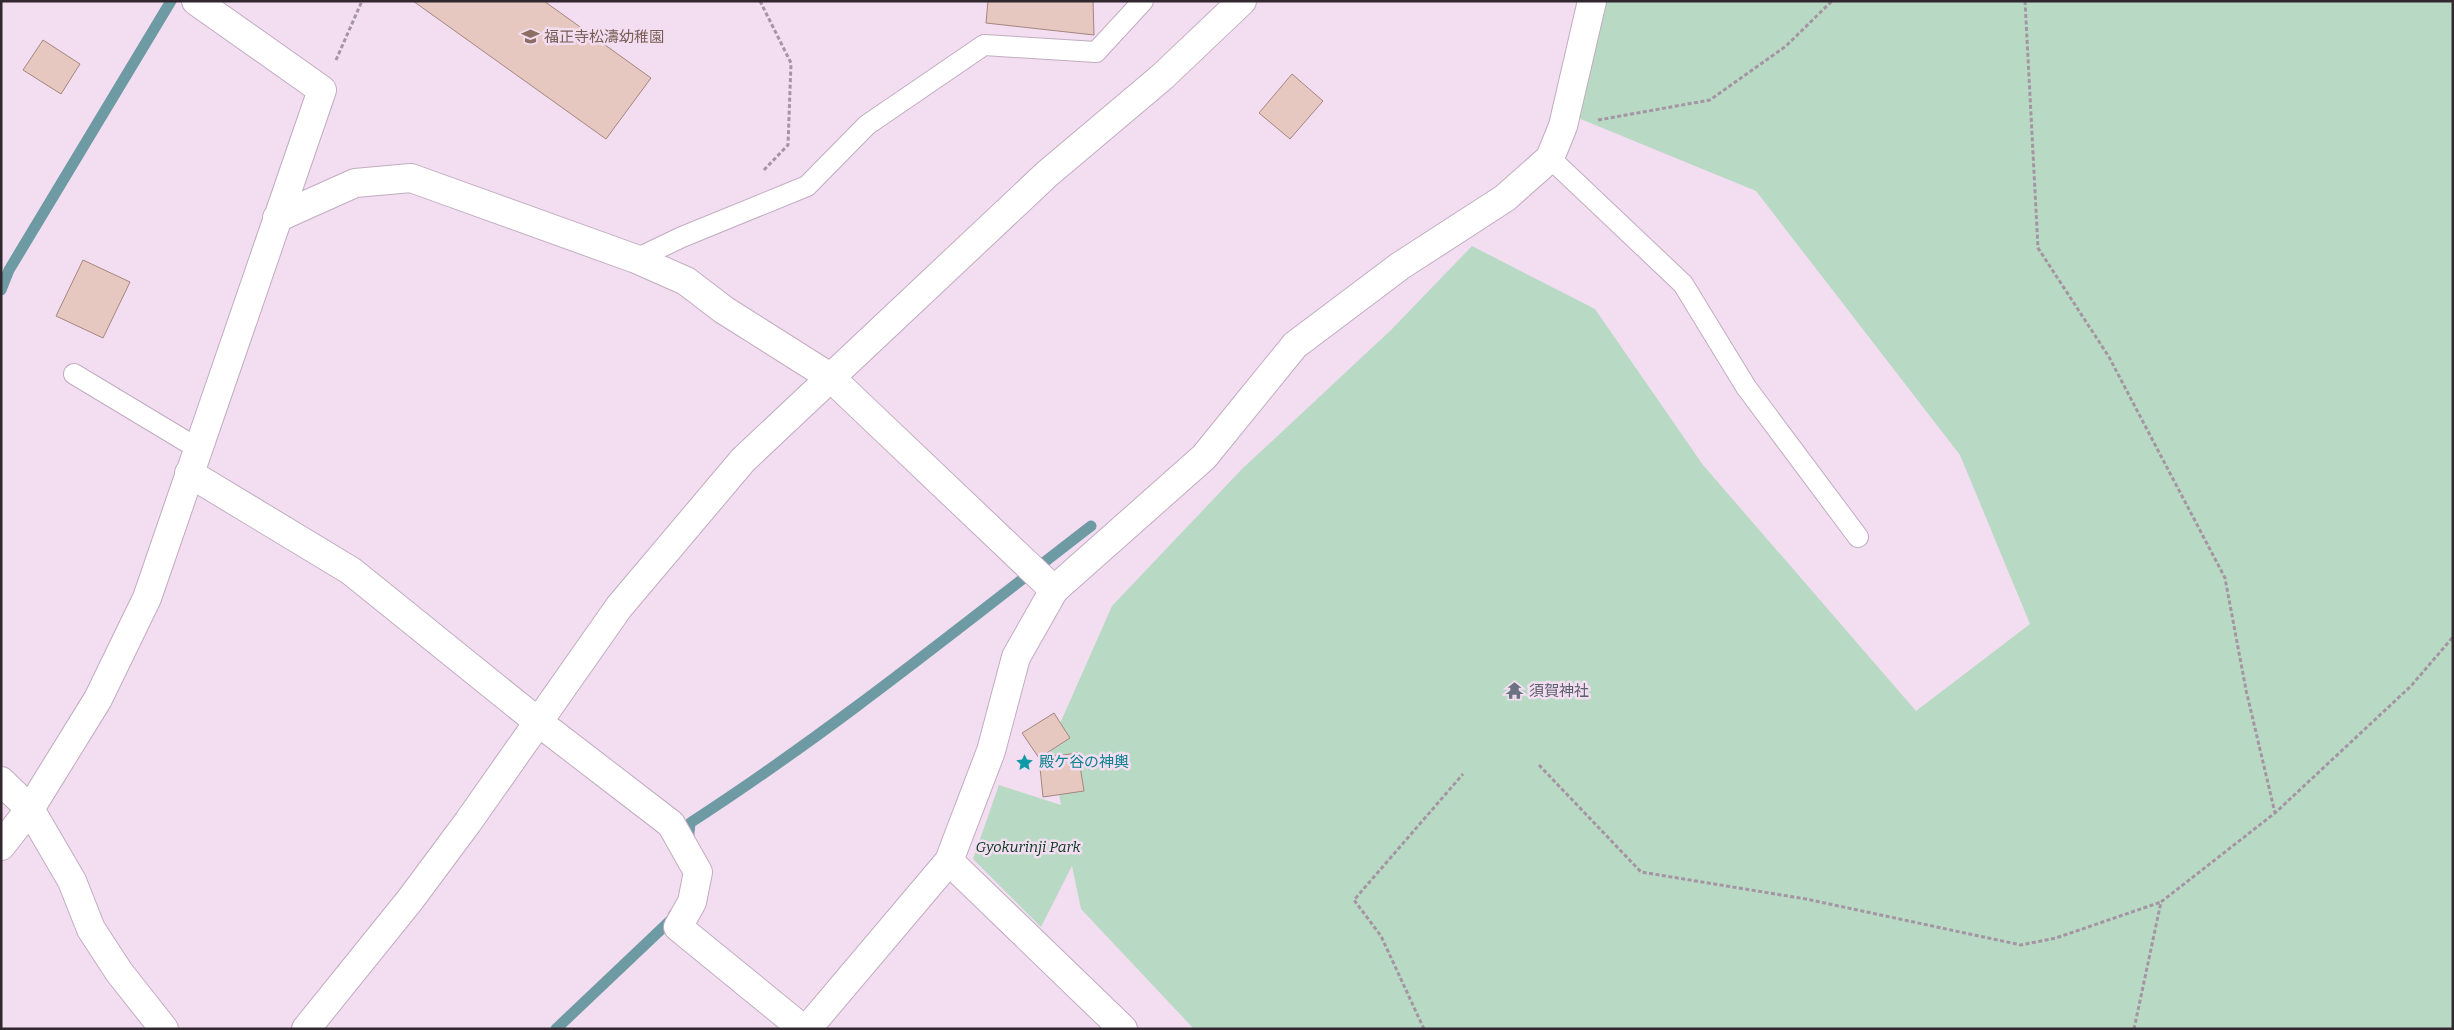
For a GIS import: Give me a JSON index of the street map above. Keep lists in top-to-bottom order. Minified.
{"parks":["Gyokurinji Park"],"places":{"school or university":["福正寺松濤幼稚園"],"temple":["須賀神社"],"place":["殿ケ谷の神輿"]}}
